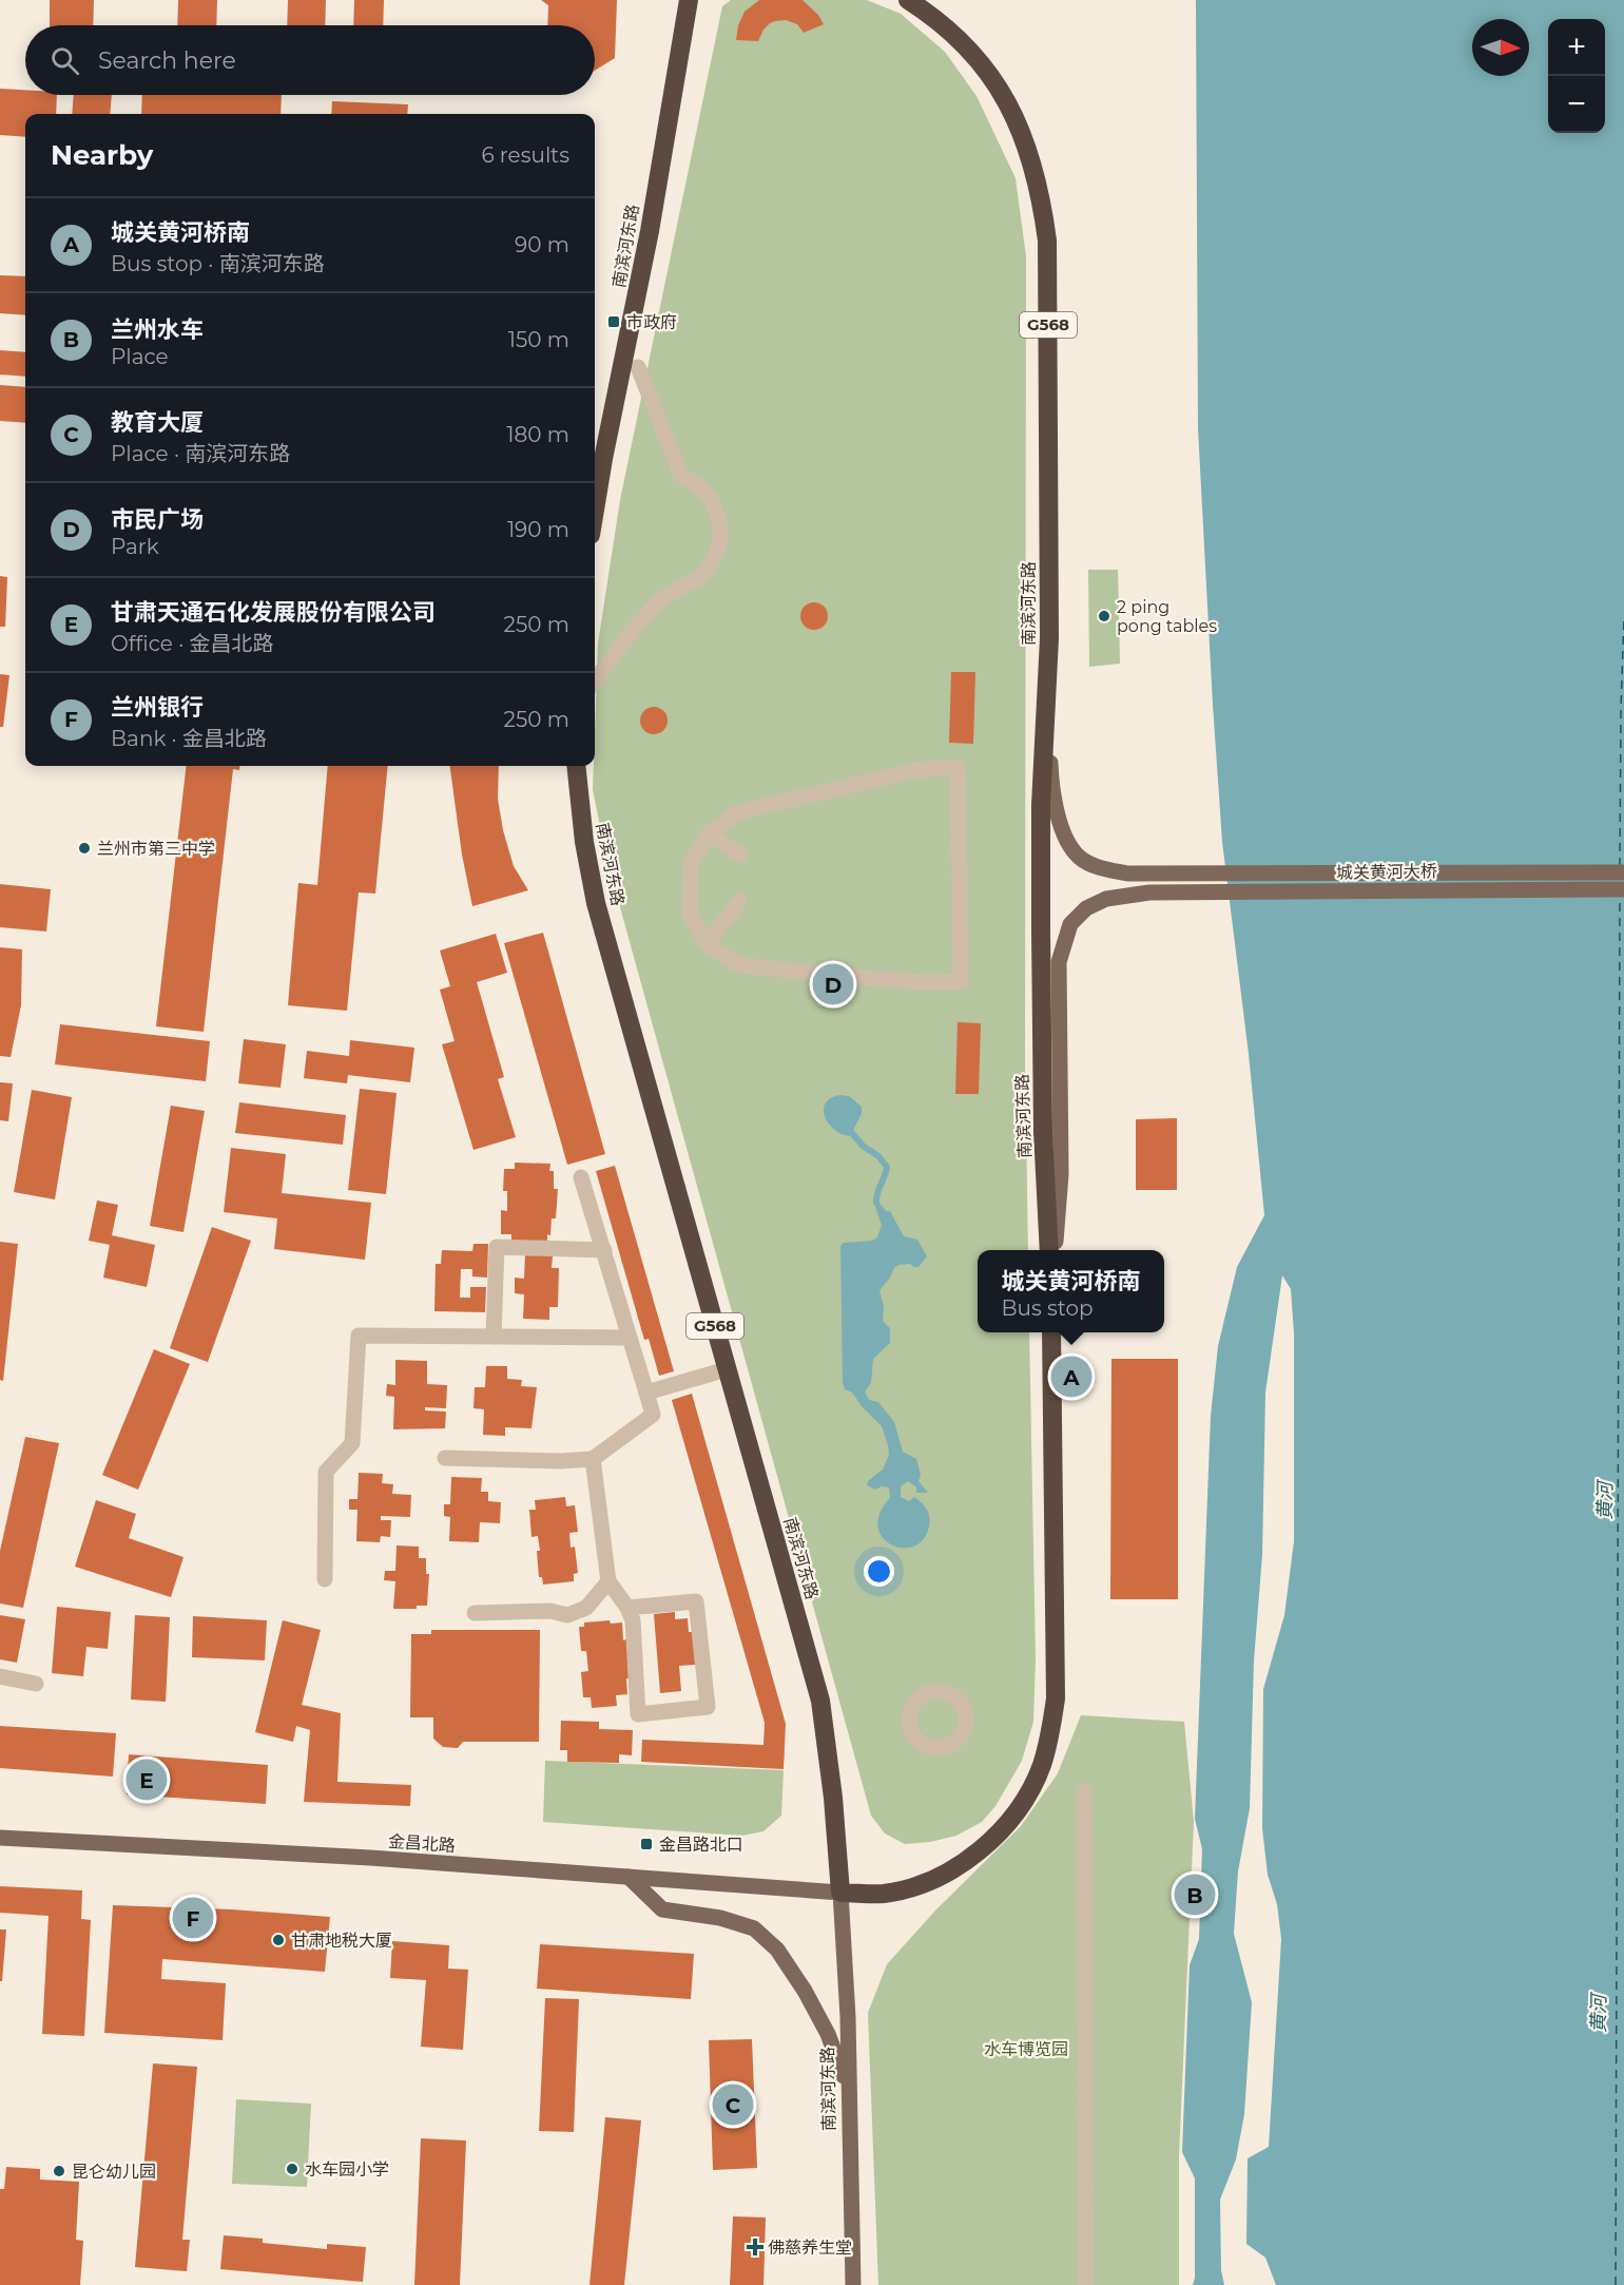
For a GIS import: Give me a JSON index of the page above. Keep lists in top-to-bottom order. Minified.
{"streets":{"highway":["南滨河东路","G568"],"main road":["城关黄河大桥","金昌北路"]},"crossings":[["南滨河东路","城关黄河大桥"],["南滨河东路","金昌北路"]],"water":["黄河"],"parks":["水车博览园"],"places":{"transit":["市政府","金昌路北口"],"other":["2 ping pong tables","兰州市第三中学","甘肃地税大厦","水车园小学","昆仑幼儿园"],"health":["佛慈养生堂"]},"north":"right","page":{"map_buttons":["+","−"],"search":"Search here","heading":["Nearby","6 results"],"list":[{"mark":"A","name":"城关黄河桥南","note":"Bus stop · 南滨河东路","value":"90 m"},{"mark":"B","name":"兰州水车","note":"Place","value":"150 m"},{"mark":"C","name":"教育大厦","note":"Place · 南滨河东路","value":"180 m"},{"mark":"D","name":"市民广场","note":"Park","value":"190 m"},{"mark":"E","name":"甘肃天通石化发展股份有限公司","note":"Office · 金昌北路","value":"250 m"},{"mark":"F","name":"兰州银行","note":"Bank · 金昌北路","value":"250 m"}],"pins":["D","A","E","B","F","C"],"popup":["城关黄河桥南","Bus stop"]}}
